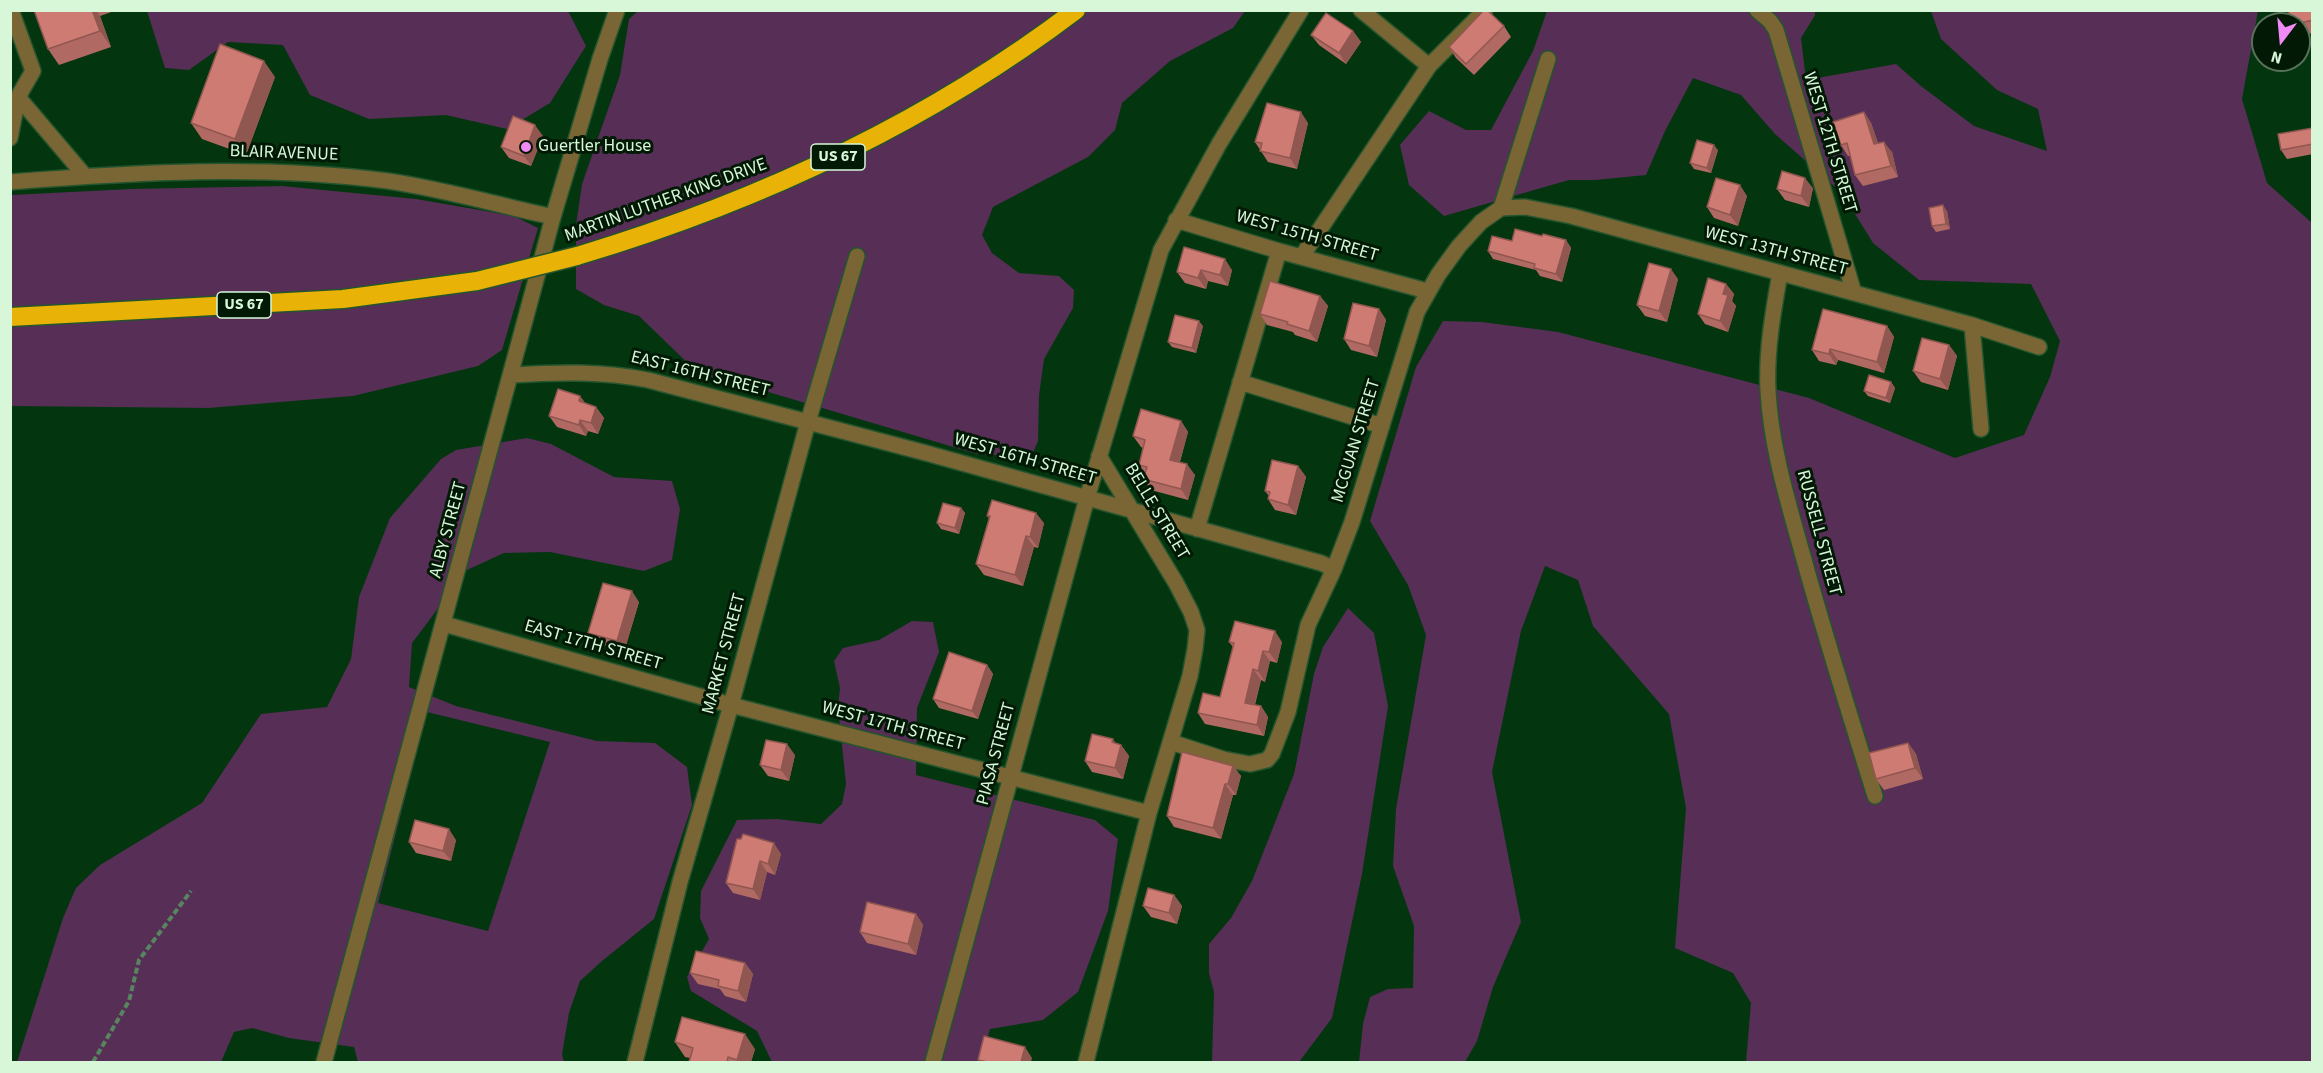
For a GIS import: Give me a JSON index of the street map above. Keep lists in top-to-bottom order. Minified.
{"streets":{"highway":["US 67","MARTIN LUTHER KING DRIVE"],"street":["WEST 12TH STREET","BLAIR AVENUE","WEST 15TH STREET","WEST 13TH STREET","EAST 16TH STREET","MCGUAN STREET","WEST 16TH STREET","BELLE STREET","ALBY STREET","RUSSELL STREET","EAST 17TH STREET","MARKET STREET","WEST 17TH STREET","PIASA STREET"]},"crossings":[["WEST 12TH STREET","WEST 13TH STREET"],["BLAIR AVENUE","ALBY STREET"],["WEST 15TH STREET","MCGUAN STREET"],["WEST 15TH STREET","BELLE STREET"],["WEST 13TH STREET","MCGUAN STREET"],["WEST 13TH STREET","RUSSELL STREET"],["EAST 16TH STREET","WEST 16TH STREET"],["EAST 16TH STREET","ALBY STREET"],["EAST 16TH STREET","MARKET STREET"],["MCGUAN STREET","WEST 16TH STREET"],["MCGUAN STREET","BELLE STREET"],["WEST 16TH STREET","BELLE STREET"],["WEST 16TH STREET","MARKET STREET"],["WEST 16TH STREET","PIASA STREET"],["BELLE STREET","WEST 17TH STREET"],["BELLE STREET","PIASA STREET"],["ALBY STREET","EAST 17TH STREET"],["EAST 17TH STREET","MARKET STREET"],["EAST 17TH STREET","WEST 17TH STREET"],["MARKET STREET","WEST 17TH STREET"],["WEST 17TH STREET","PIASA STREET"]],"places":["Guertler House"],"north":"bottom"}
